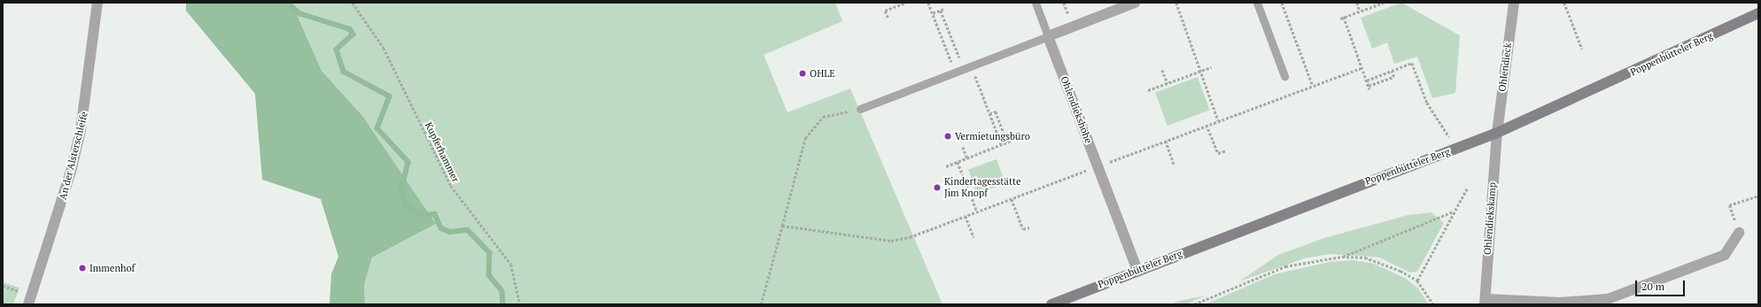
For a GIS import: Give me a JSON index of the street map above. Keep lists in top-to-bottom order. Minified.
{"streets":{"main road":["Poppenbütteler Berg"],"street":["Ohlendieck","Ohlendiekshöhe","An der Alsterschleife","Ohlendiekskamp"],"path":["Kupferhammer"]},"crossings":[["Poppenbütteler Berg","Ohlendieck"],["Poppenbütteler Berg","Ohlendiekshöhe"],["Poppenbütteler Berg","Ohlendiekskamp"],["Ohlendieck","Ohlendiekskamp"]],"places":["OHLE","Vermietungsbüro","Kindertagesstätte Jim Knopf","Immenhof"],"scale_bar":"20 m"}
